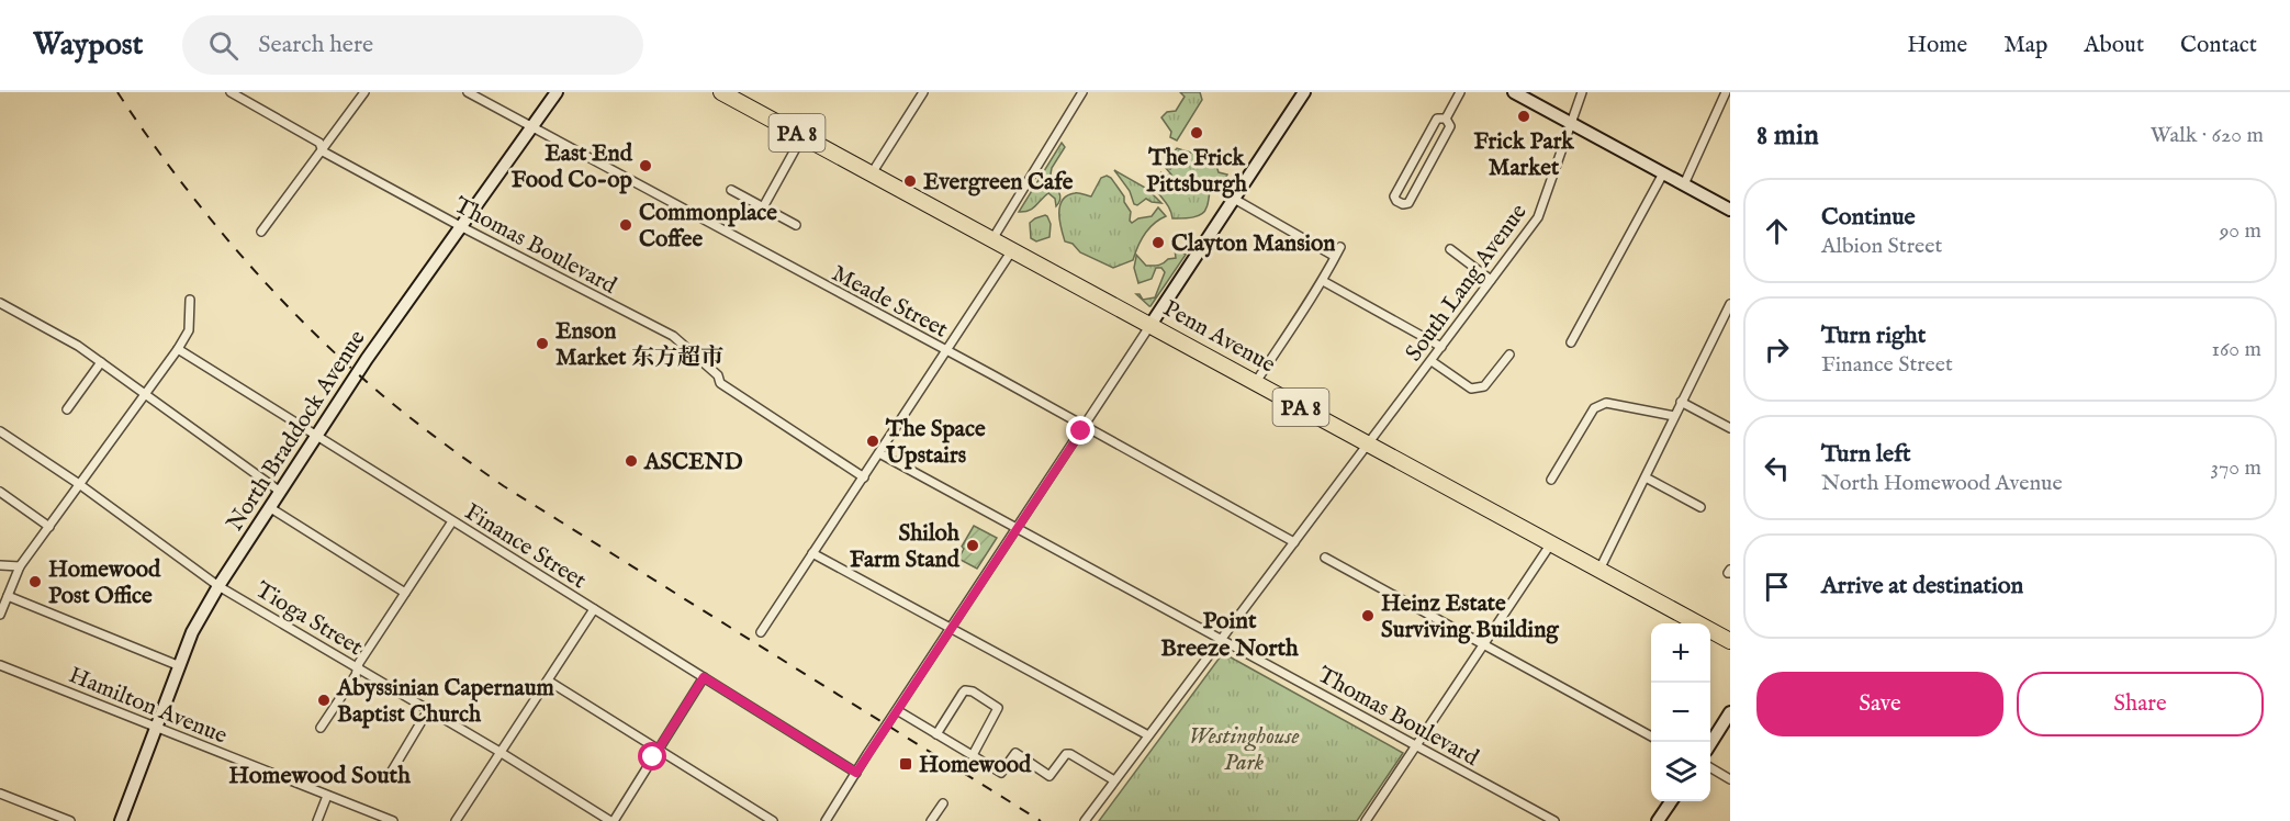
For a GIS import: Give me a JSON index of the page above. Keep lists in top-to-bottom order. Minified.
{"streets":{"highway":["PA 8","Penn Avenue"],"main road":["North Braddock Avenue"],"street":["Thomas Boulevard","South Lang Avenue","Meade Street","Finance Street","Tioga Street","Hamilton Avenue"]},"crossings":[["Thomas Boulevard","South Lang Avenue"],["Thomas Boulevard","North Braddock Avenue"],["South Lang Avenue","Meade Street"],["South Lang Avenue","Penn Avenue"],["Meade Street","North Braddock Avenue"],["North Braddock Avenue","Finance Street"],["North Braddock Avenue","Tioga Street"],["North Braddock Avenue","Hamilton Avenue"]],"districts":["Point Breeze North","Homewood South"],"parks":["Westinghouse Park"],"places":{"other":["Frick Park Market","The Frick Pittsburgh","East End Food Co-op","Evergreen Cafe","Commonplace Coffee","Clayton Mansion","Enson Market 东方超市","The Space Upstairs","ASCEND","Shiloh Farm Stand","Homewood Post Office","Heinz Estate Surviving Building","Abyssinian Capernaum Baptist Church"],"transit":["Homewood"]},"page":{"header":"Waypost","search":"Search here","nav":["Home","Map","About","Contact"],"heading":["8 min","Walk · 620 m"],"list":[["Continue","Albion Street","90 m"],["Turn right","Finance Street","160 m"],["Turn left","North Homewood Avenue","370 m"],"Arrive at destination"],"map_buttons":["+","−"],"buttons":["Save","Share"]}}
